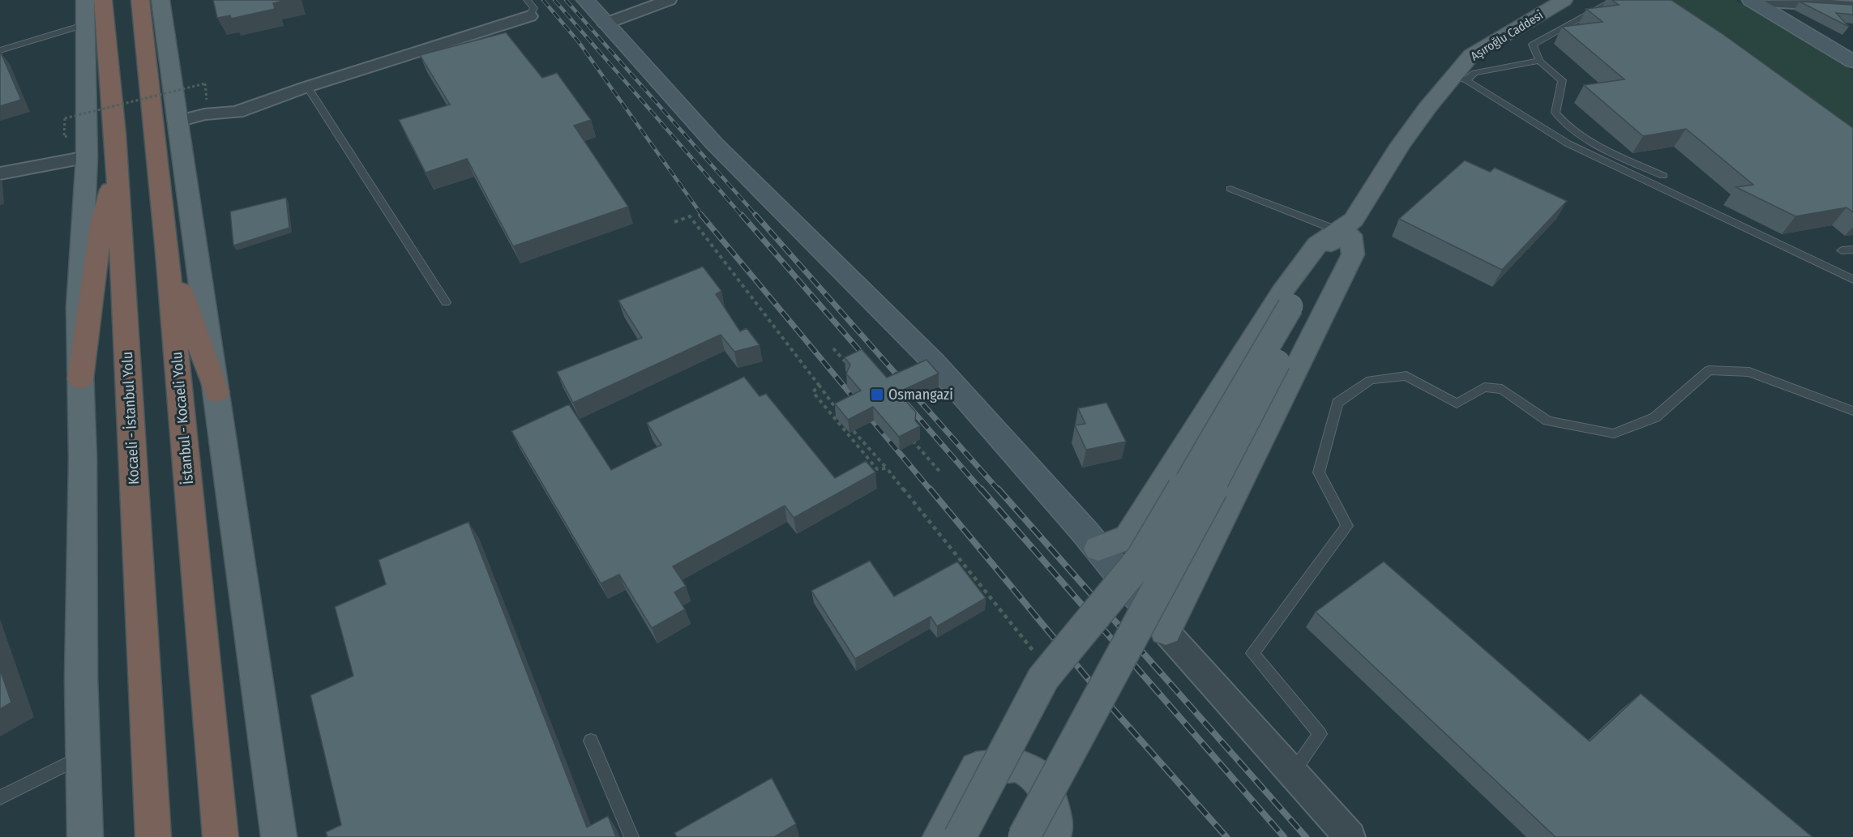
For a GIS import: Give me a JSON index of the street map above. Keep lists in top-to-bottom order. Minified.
{"streets":{"highway":["Kocaeli - İstanbul Yolu","İstanbul - Kocaeli Yolu"],"main road":["Aşıroğlu Caddesi"]},"places":{"transit":["Osmangazi"]}}
